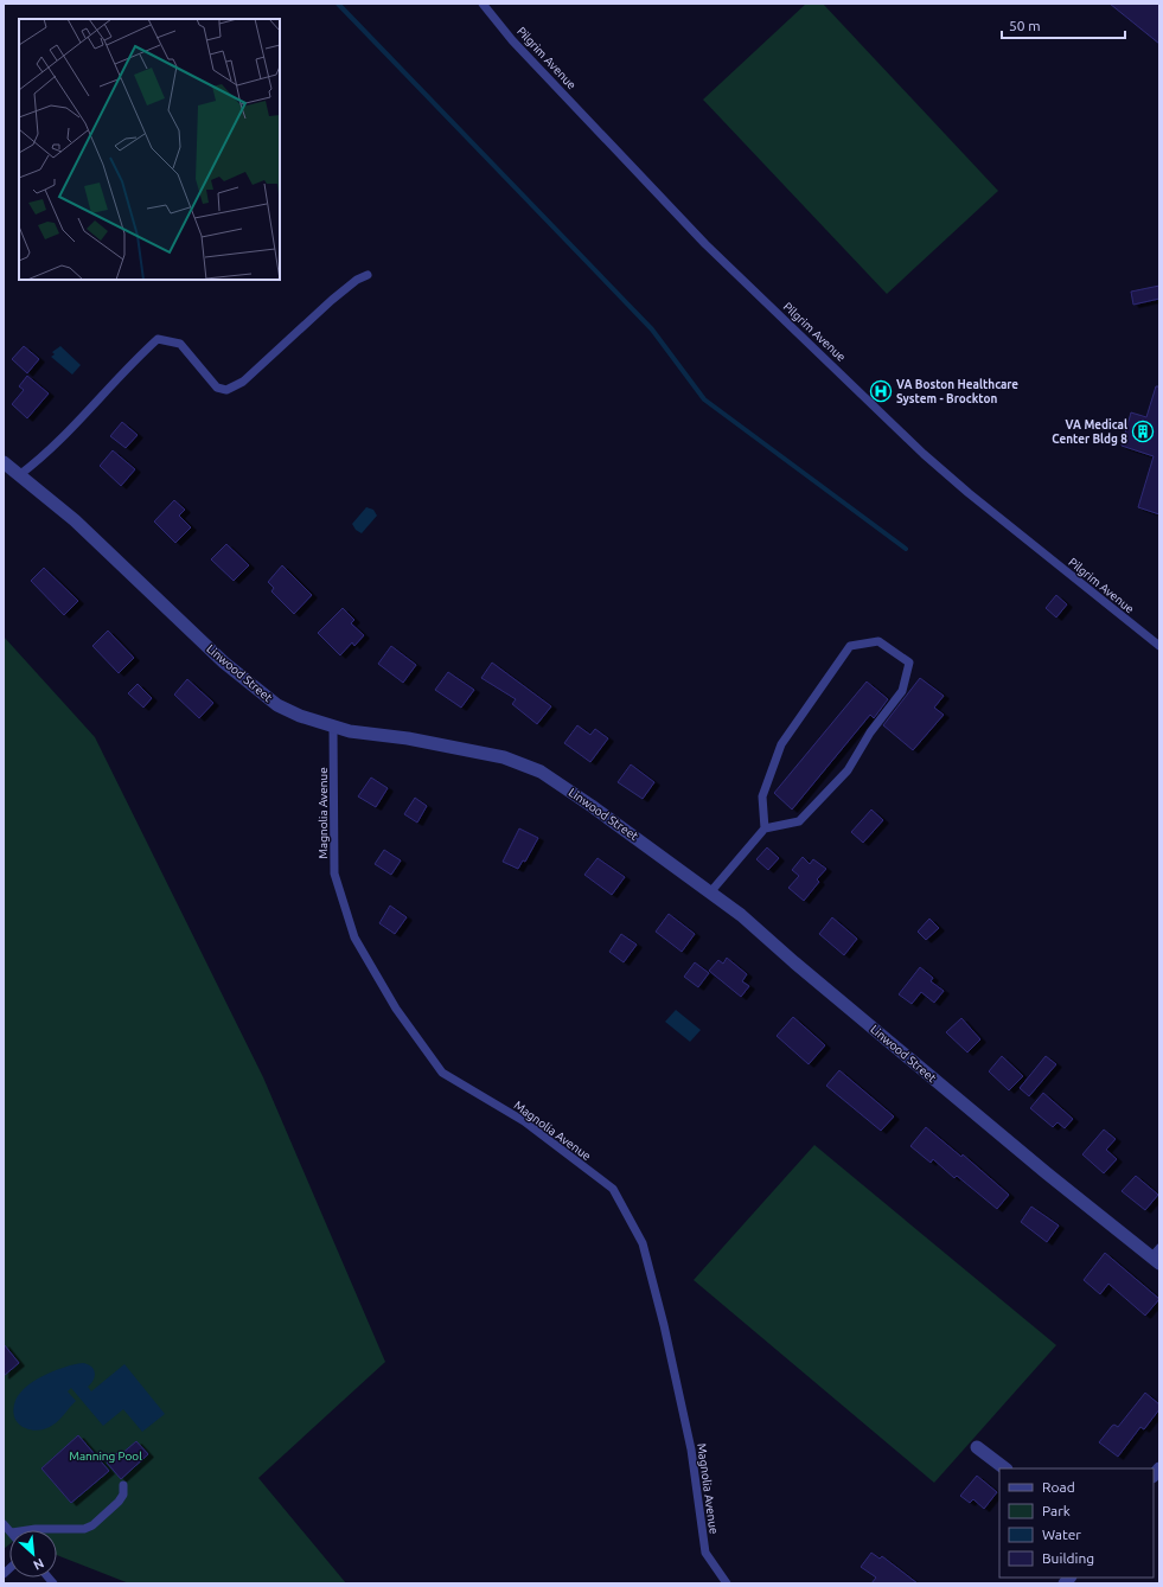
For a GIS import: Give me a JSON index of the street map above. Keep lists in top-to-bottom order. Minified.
{"streets":{"street":["Linwood Street"],"lane":["Pilgrim Avenue","Magnolia Avenue"]},"crossings":[["Linwood Street","Magnolia Avenue"]],"parks":["Manning Pool"],"places":{"hospital":["VA Boston Healthcare System - Brockton"],"building":["VA Medical Center Bldg 8"]},"legend":["Road","Park","Water","Building"],"scale_bar":"50 m","north":"bottom right"}
